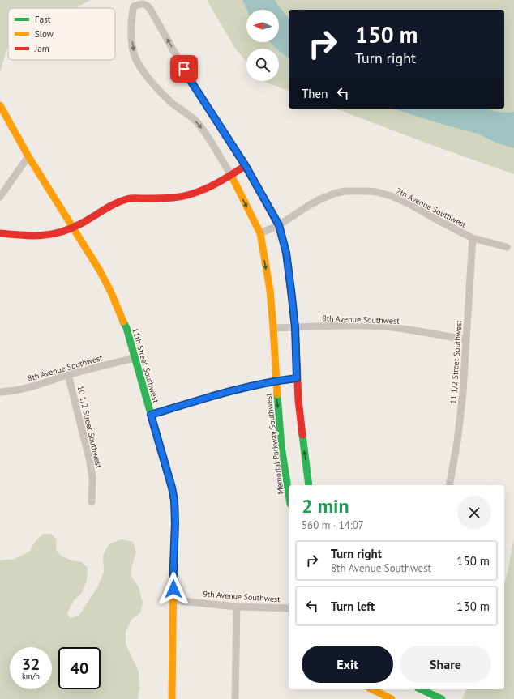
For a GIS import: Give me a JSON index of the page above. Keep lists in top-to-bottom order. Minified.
{"streets":{"street":["7th Avenue Southwest","8th Avenue Southwest","11 1/2 Street Southwest","11th Street Southwest","10 1/2 Street Southwest","Memorial Parkway Southwest","9th Avenue Southwest"]},"crossings":[["7th Avenue Southwest","11 1/2 Street Southwest"],["7th Avenue Southwest","Memorial Parkway Southwest"],["8th Avenue Southwest","11 1/2 Street Southwest"],["8th Avenue Southwest","11th Street Southwest"],["8th Avenue Southwest","10 1/2 Street Southwest"],["8th Avenue Southwest","Memorial Parkway Southwest"],["11th Street Southwest","9th Avenue Southwest"]],"legend":["Fast","Slow","Jam"],"north":"left","page":{"turn":["150 m","Turn right"],"then":"Then","heading":["2 min","560 m · 14:07"],"list":[{"name":"Turn right","note":"8th Avenue Southwest","value":"150 m"},{"name":"Turn left","value":"130 m"}],"buttons":["Exit","Share"],"speed":"32 km/h","limit":"40"}}
